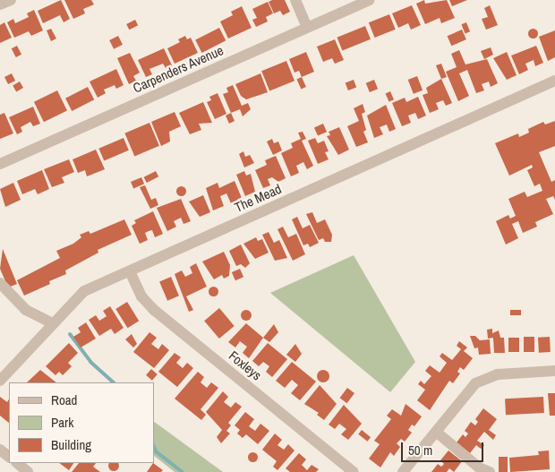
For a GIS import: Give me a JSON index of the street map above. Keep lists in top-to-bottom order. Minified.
{"streets":{"street":["Carpenders Avenue","The Mead","Foxleys"]},"crossings":[["The Mead","Foxleys"]],"legend":["Road","Park","Building"],"scale_bar":"50 m"}
